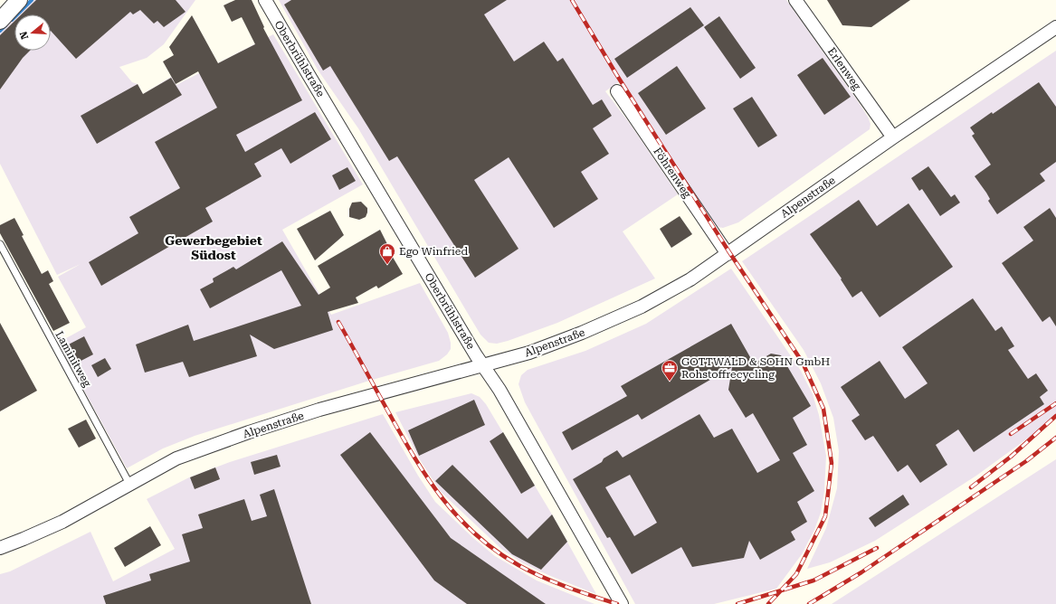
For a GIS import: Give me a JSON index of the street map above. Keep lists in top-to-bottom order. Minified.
{"streets":{"street":["Oberbrühlstraße","Erlenweg","Föhrenweg","Alpenstraße"],"lane":["Laminitweg"]},"crossings":[["Oberbrühlstraße","Alpenstraße"],["Erlenweg","Alpenstraße"],["Föhrenweg","Alpenstraße"],["Alpenstraße","Laminitweg"]],"districts":["Gewerbegebiet Südost"],"places":{"shop":["Ego Winfried"],"office":["GOTTWALD & SOHN GmbH Rohstoffrecycling"]},"north":"left"}
